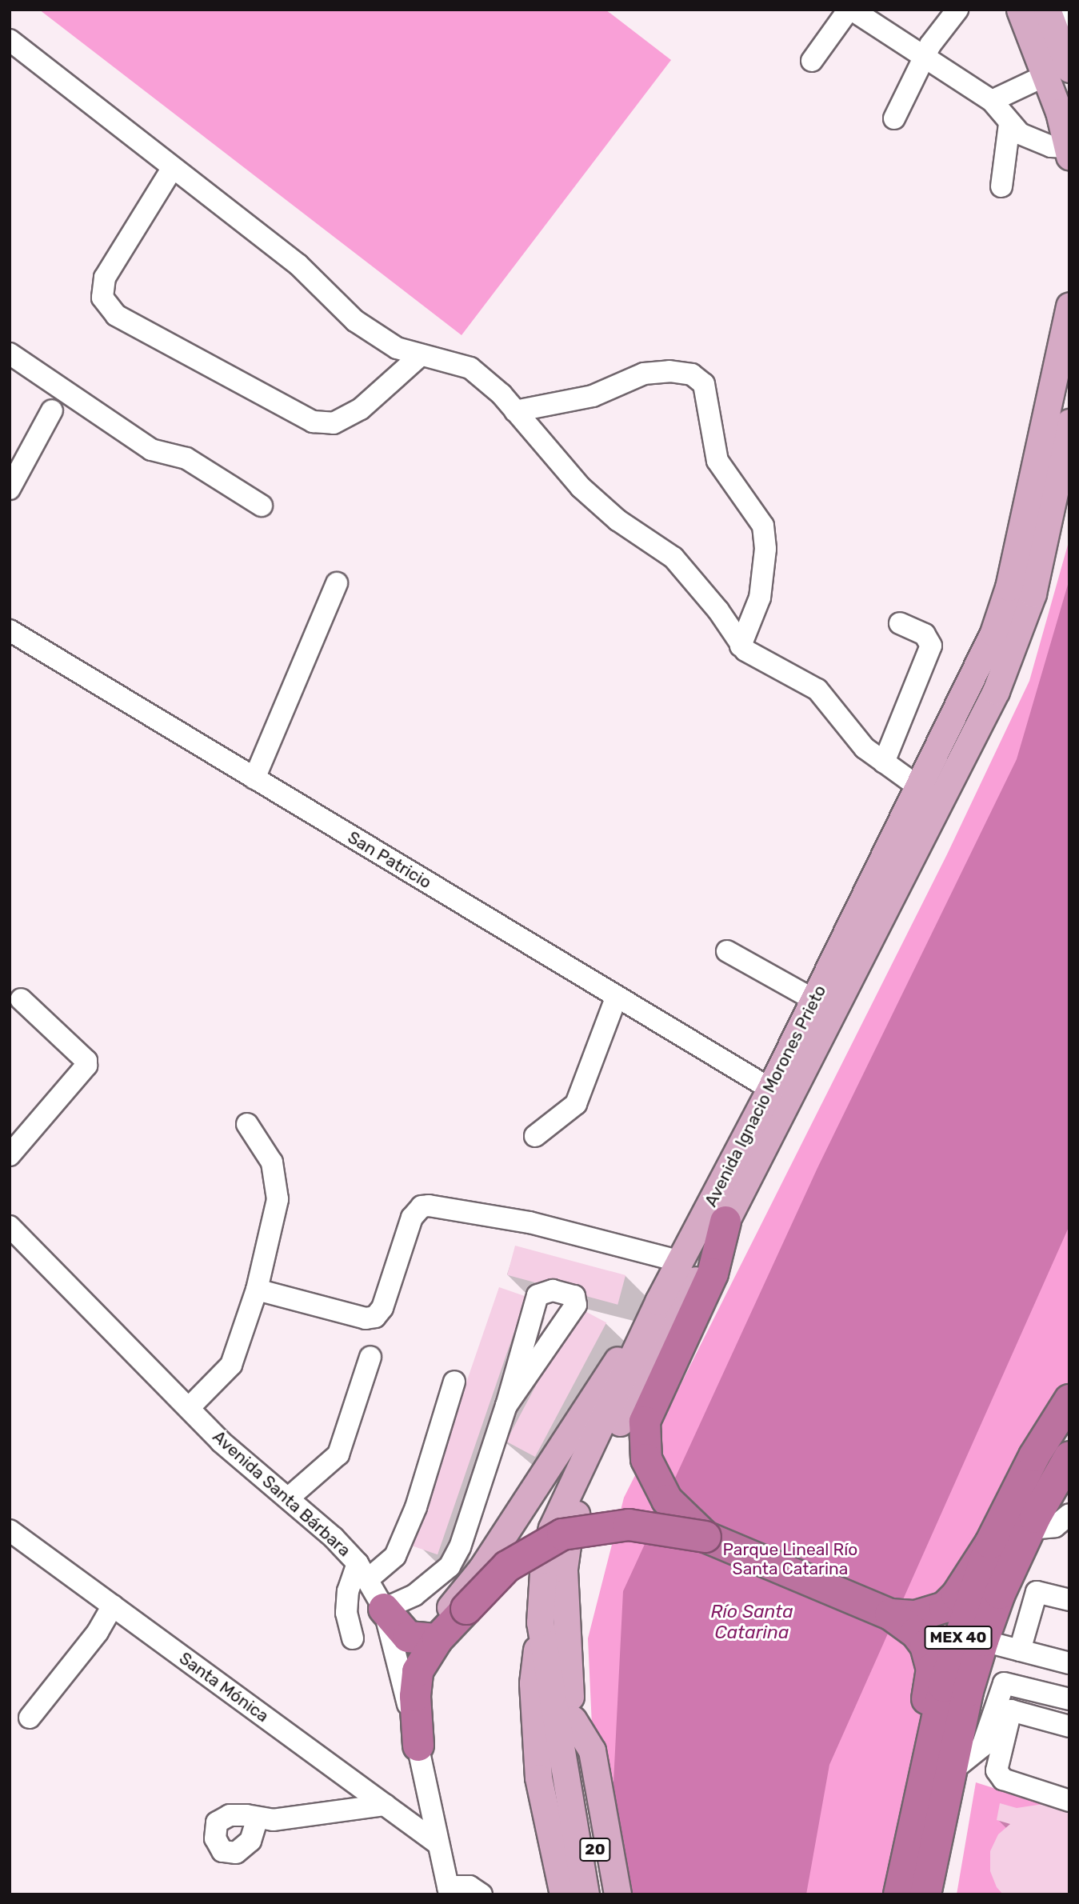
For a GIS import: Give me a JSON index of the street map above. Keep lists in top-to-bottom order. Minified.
{"streets":{"highway":["MEX 40"],"main road":["Avenida Ignacio Morones Prieto","20"],"street":["San Patricio","Avenida Santa Bárbara","Santa Mónica"]},"crossings":[["San Patricio","Avenida Ignacio Morones Prieto"],["Avenida Ignacio Morones Prieto","20"],["Avenida Santa Bárbara","Santa Mónica"]],"water":["Río Santa Catarina"],"parks":["Parque Lineal Río Santa Catarina"]}
